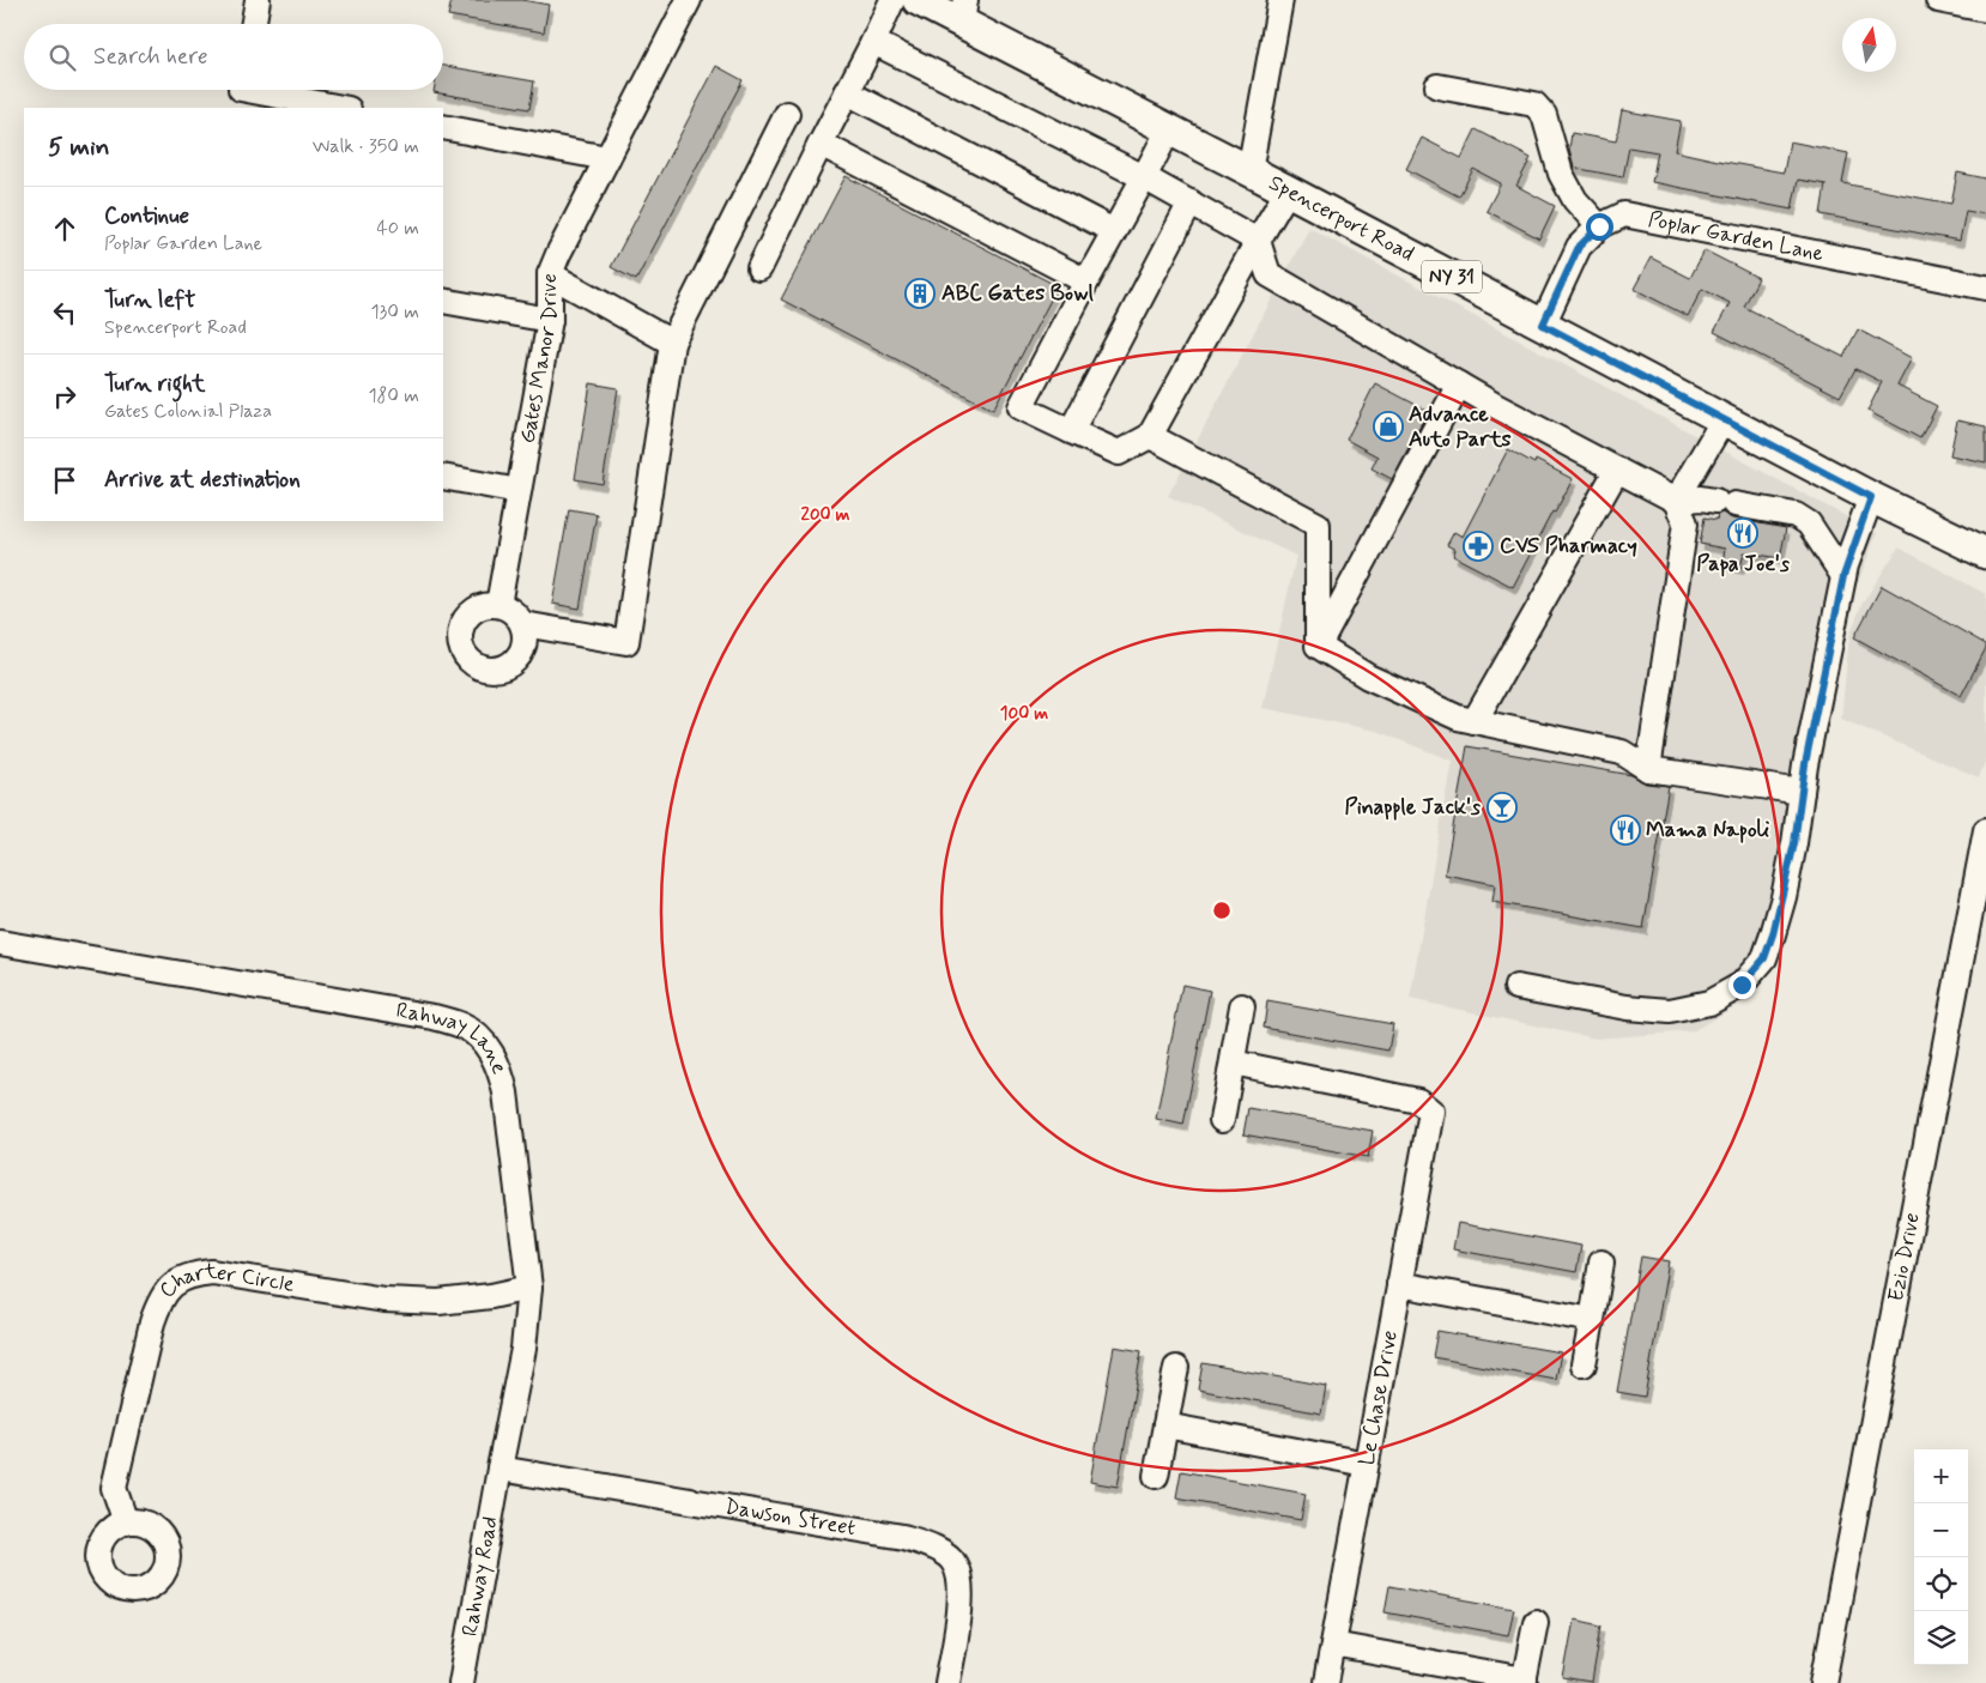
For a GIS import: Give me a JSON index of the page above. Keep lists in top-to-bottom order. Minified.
{"streets":{"main road":["Spencerport Road","NY 31"],"street":["Poplar Garden Lane","Gates Manor Drive","Rahway Lane","Ezio Drive","Charter Circle","Le Chase Drive","Dawson Street","Rahway Road"]},"crossings":[["Spencerport Road","Poplar Garden Lane"],["Rahway Lane","Charter Circle"],["Rahway Lane","Dawson Street"],["Rahway Lane","Rahway Road"],["Dawson Street","Rahway Road"]],"places":{"building":["ABC Gates Bowl"],"shop":["Advance Auto Parts"],"restaurant":["Papa Joe's","Mama Napoli"],"pharmacy":["CVS Pharmacy"],"bar":["Pinapple Jack's"]},"north":"top","page":{"search":"Search here","heading":["5 min","Walk · 350 m"],"list":[["Continue","Poplar Garden Lane","40 m"],["Turn left","Spencerport Road","130 m"],["Turn right","Gates Colonial Plaza","180 m"],"Arrive at destination"],"map_buttons":["+","−"]},"rings":["200 m","100 m"]}
